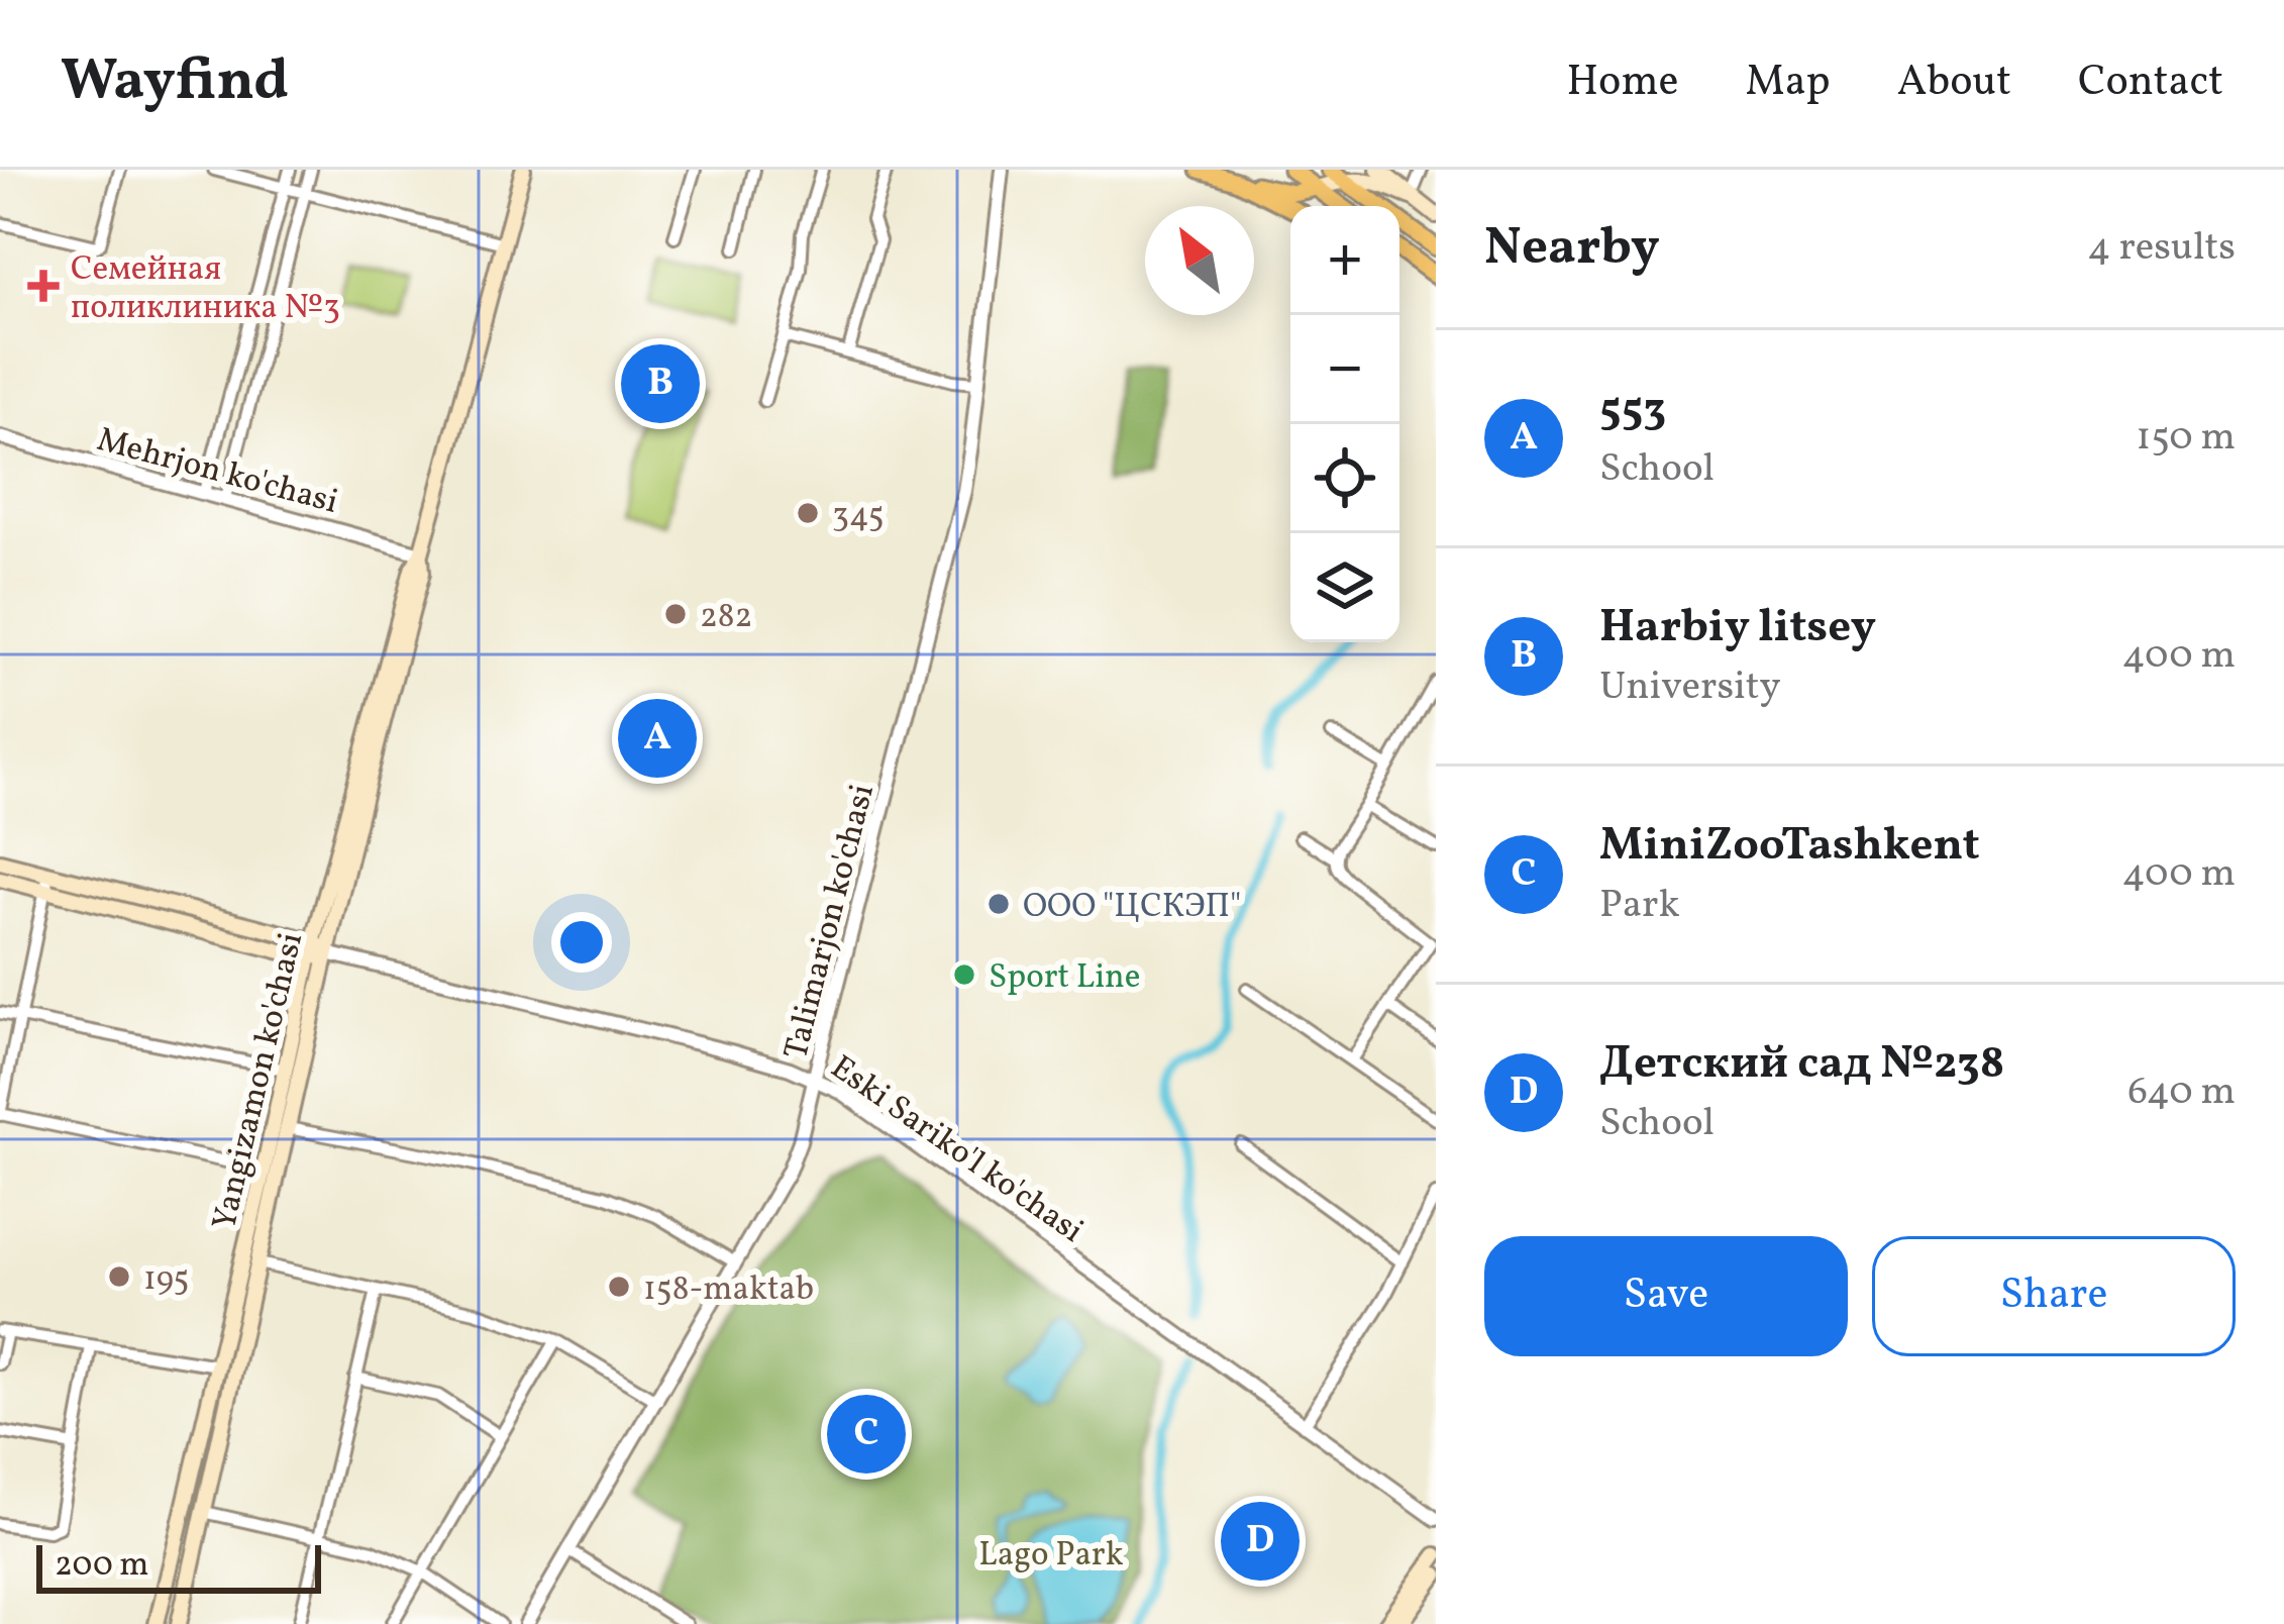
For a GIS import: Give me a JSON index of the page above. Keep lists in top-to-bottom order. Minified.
{"streets":{"main road":["Yangizamon ko'chasi","Eski Sariko'l ko'chasi"],"street":["Mehrjon ko'chasi","Talimarjon ko'chasi"]},"crossings":[["Mehrjon ko'chasi","Yangizamon ko'chasi"],["Talimarjon ko'chasi","Eski Sariko'l ko'chasi"],["Yangizamon ko'chasi","Eski Sariko'l ko'chasi"]],"parks":["Lago Park"],"places":{"health":["Семейная поликлиника №3"],"other":["345","282","ООО \"ЦСКЭП\"","Sport Line","195","158-maktab"]},"scale_bar":"200 m","north":"top left","page":{"header":"Wayfind","nav":["Home","Map","About","Contact"],"heading":["Nearby","4 results"],"map_buttons":["+","−"],"list":[{"mark":"A","name":"553","note":"School","value":"150 m"},{"mark":"B","name":"Harbiy litsey","note":"University","value":"400 m"},{"mark":"C","name":"MiniZooTashkent","note":"Park","value":"400 m"},{"mark":"D","name":"Детский сад №238","note":"School","value":"640 m"}],"pins":["B","A","C","D"],"buttons":["Save","Share"],"scale":"200 m"}}
